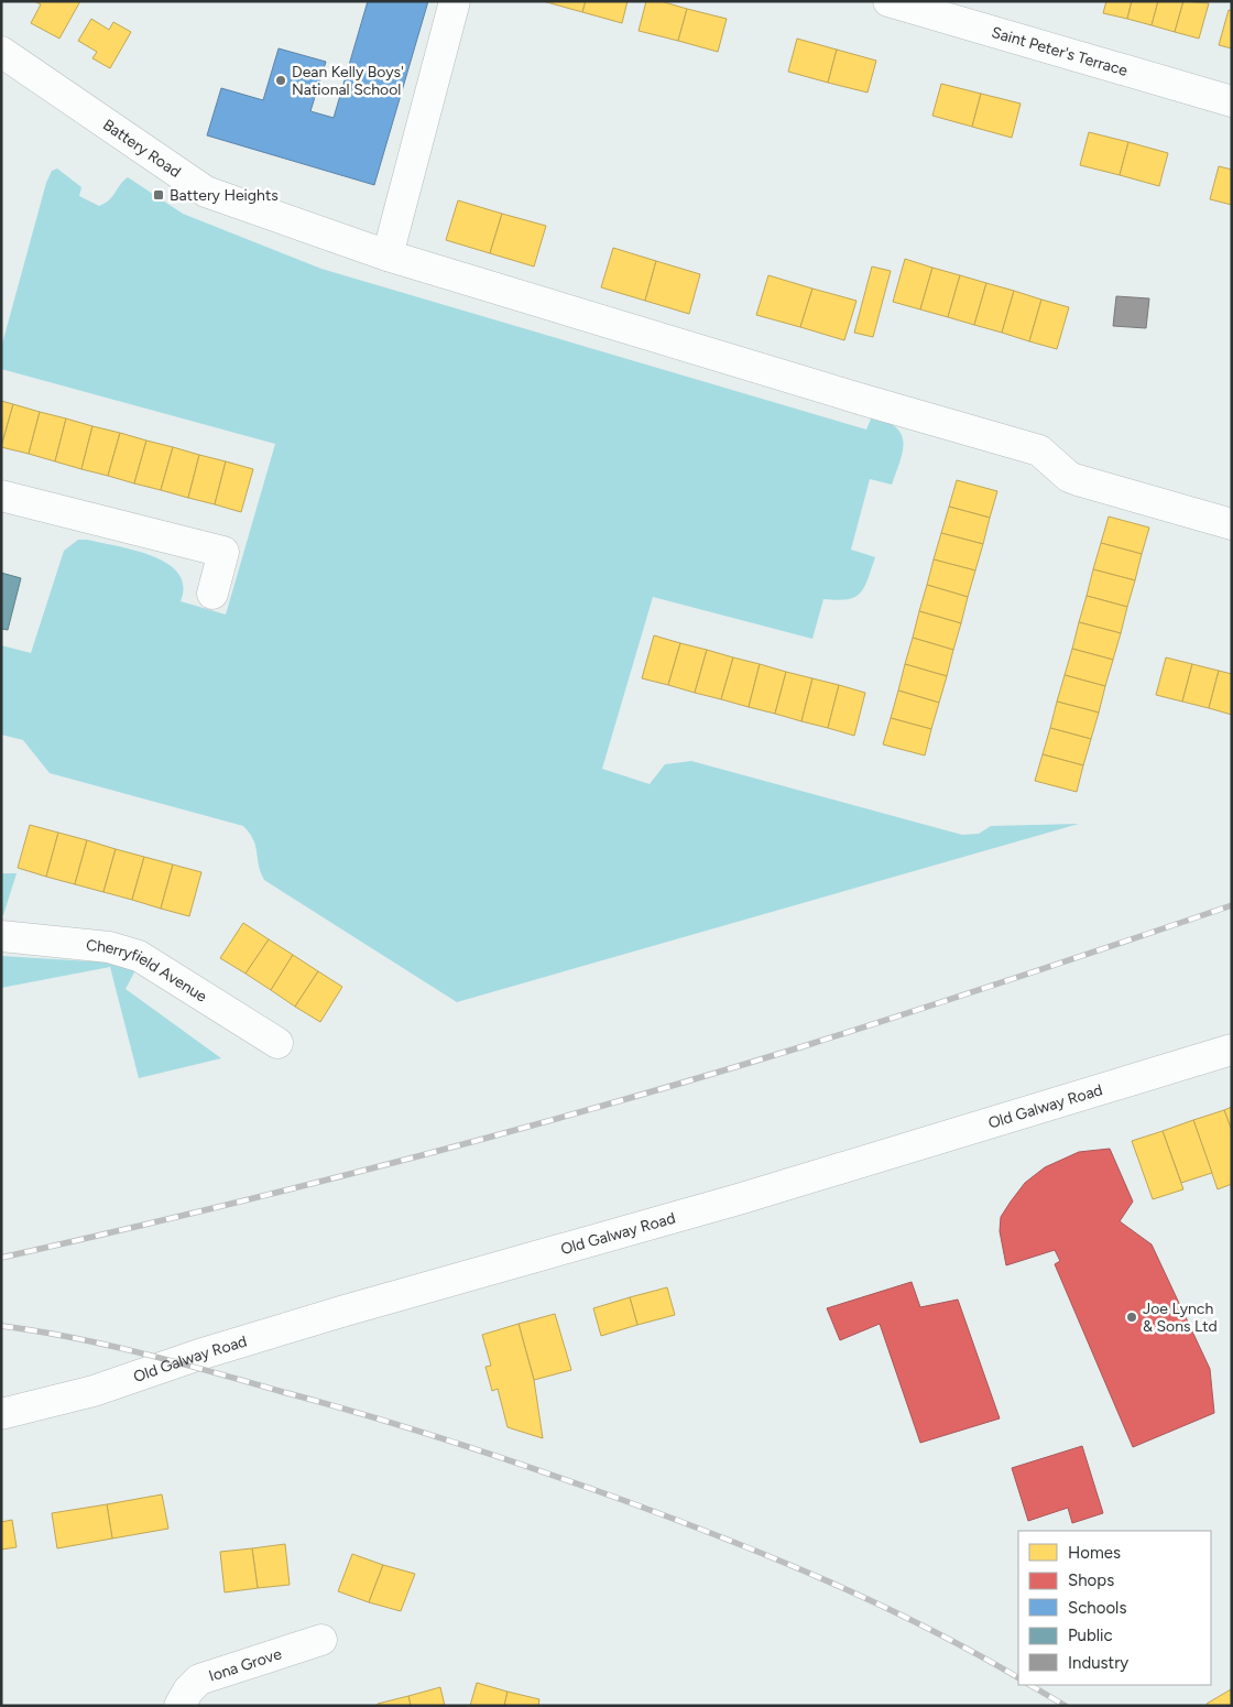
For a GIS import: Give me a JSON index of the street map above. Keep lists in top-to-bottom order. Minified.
{"streets":{"street":["Saint Peter's Terrace","Battery Road","Cherryfield Avenue","Old Galway Road","Iona Grove"]},"places":{"other":["Dean Kelly Boys' National School","Joe Lynch & Sons Ltd"],"transit":["Battery Heights"]},"legend":["Homes","Shops","Schools","Public","Industry"]}
